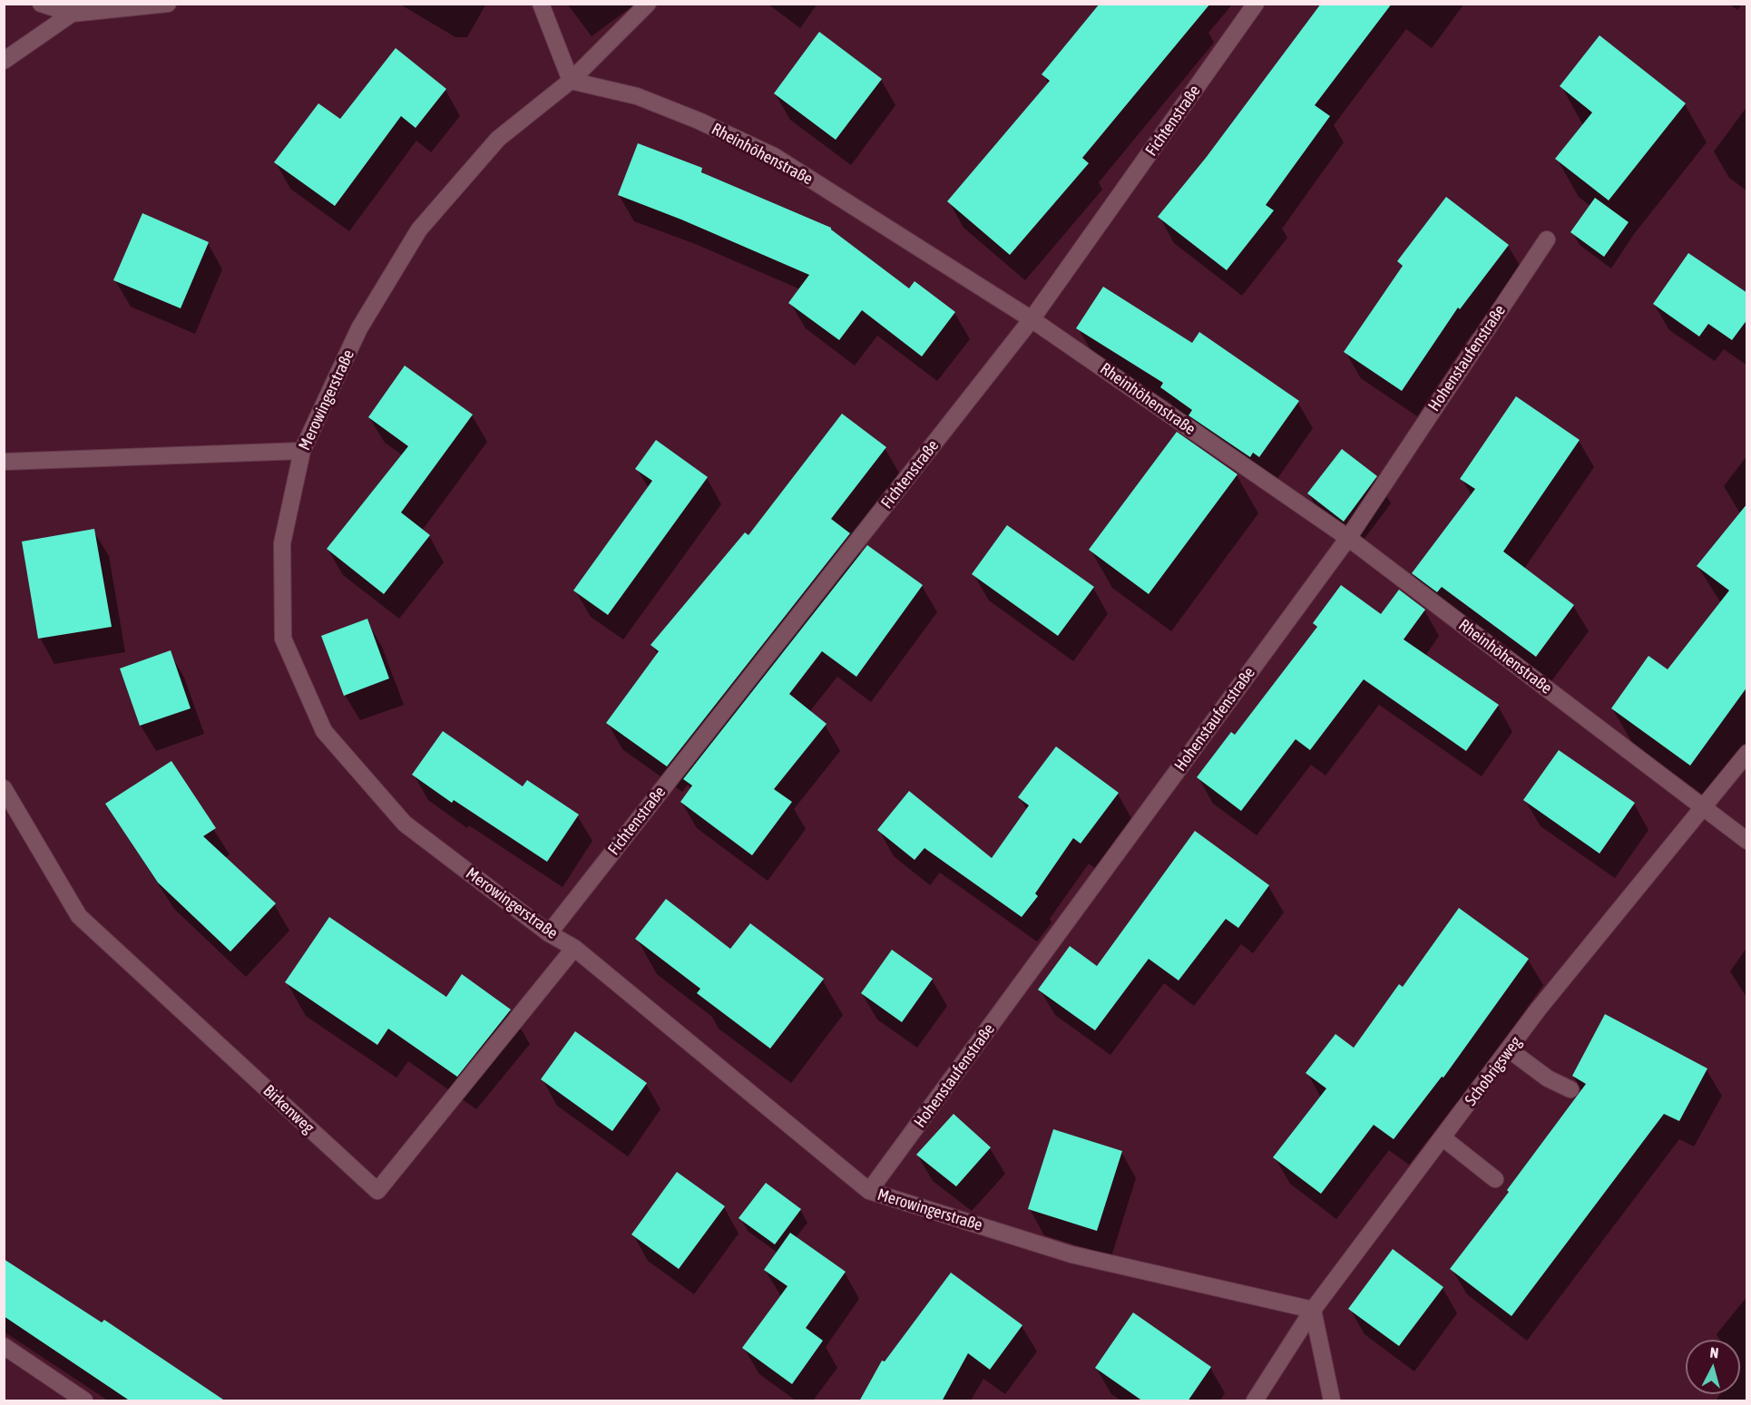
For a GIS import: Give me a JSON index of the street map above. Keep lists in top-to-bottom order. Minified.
{"streets":{"street":["Fichtenstraße","Rheinhöhenstraße","Hohenstaufenstraße","Merowingerstraße","Schobrigsweg","Birkenweg"]},"crossings":[["Fichtenstraße","Rheinhöhenstraße"],["Fichtenstraße","Merowingerstraße"],["Rheinhöhenstraße","Hohenstaufenstraße"],["Rheinhöhenstraße","Merowingerstraße"],["Rheinhöhenstraße","Schobrigsweg"],["Hohenstaufenstraße","Merowingerstraße"],["Merowingerstraße","Schobrigsweg"],["Merowingerstraße","Birkenweg"]],"north":"top"}
